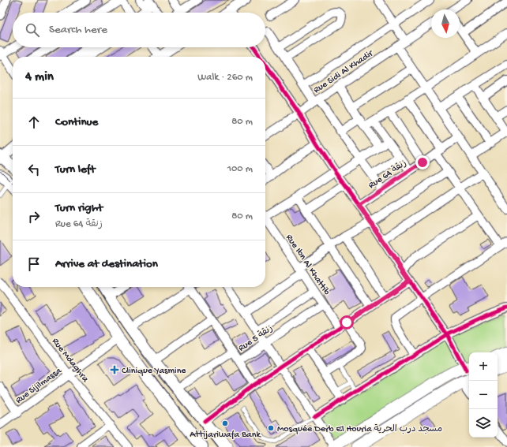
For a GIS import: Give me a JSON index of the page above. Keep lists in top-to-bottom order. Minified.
{"streets":{"street":["Rue Sidi Al Khadir","Rue 64 زنقة","Rue Ibn Al Khattib","Rue 5 زنقة","Rue Mdaghra","Rue Sijilmassa"]},"crossings":[["Rue Ibn Al Khattib","Rue 5 زنقة"],["Rue Mdaghra","Rue Sijilmassa"]],"places":{"health":["Clinique Yasmine"],"other":["Attijariwafa Bank","Mosquée Derb El Houria مسجد درب الحرية"]},"north":"bottom","page":{"search":"Search here","heading":["4 min","Walk · 260 m"],"list":[["Continue","80 m"],["Turn left","100 m"],["Turn right","Rue 64 زنقة","80 m"],"Arrive at destination"],"map_buttons":["+","−"]}}
